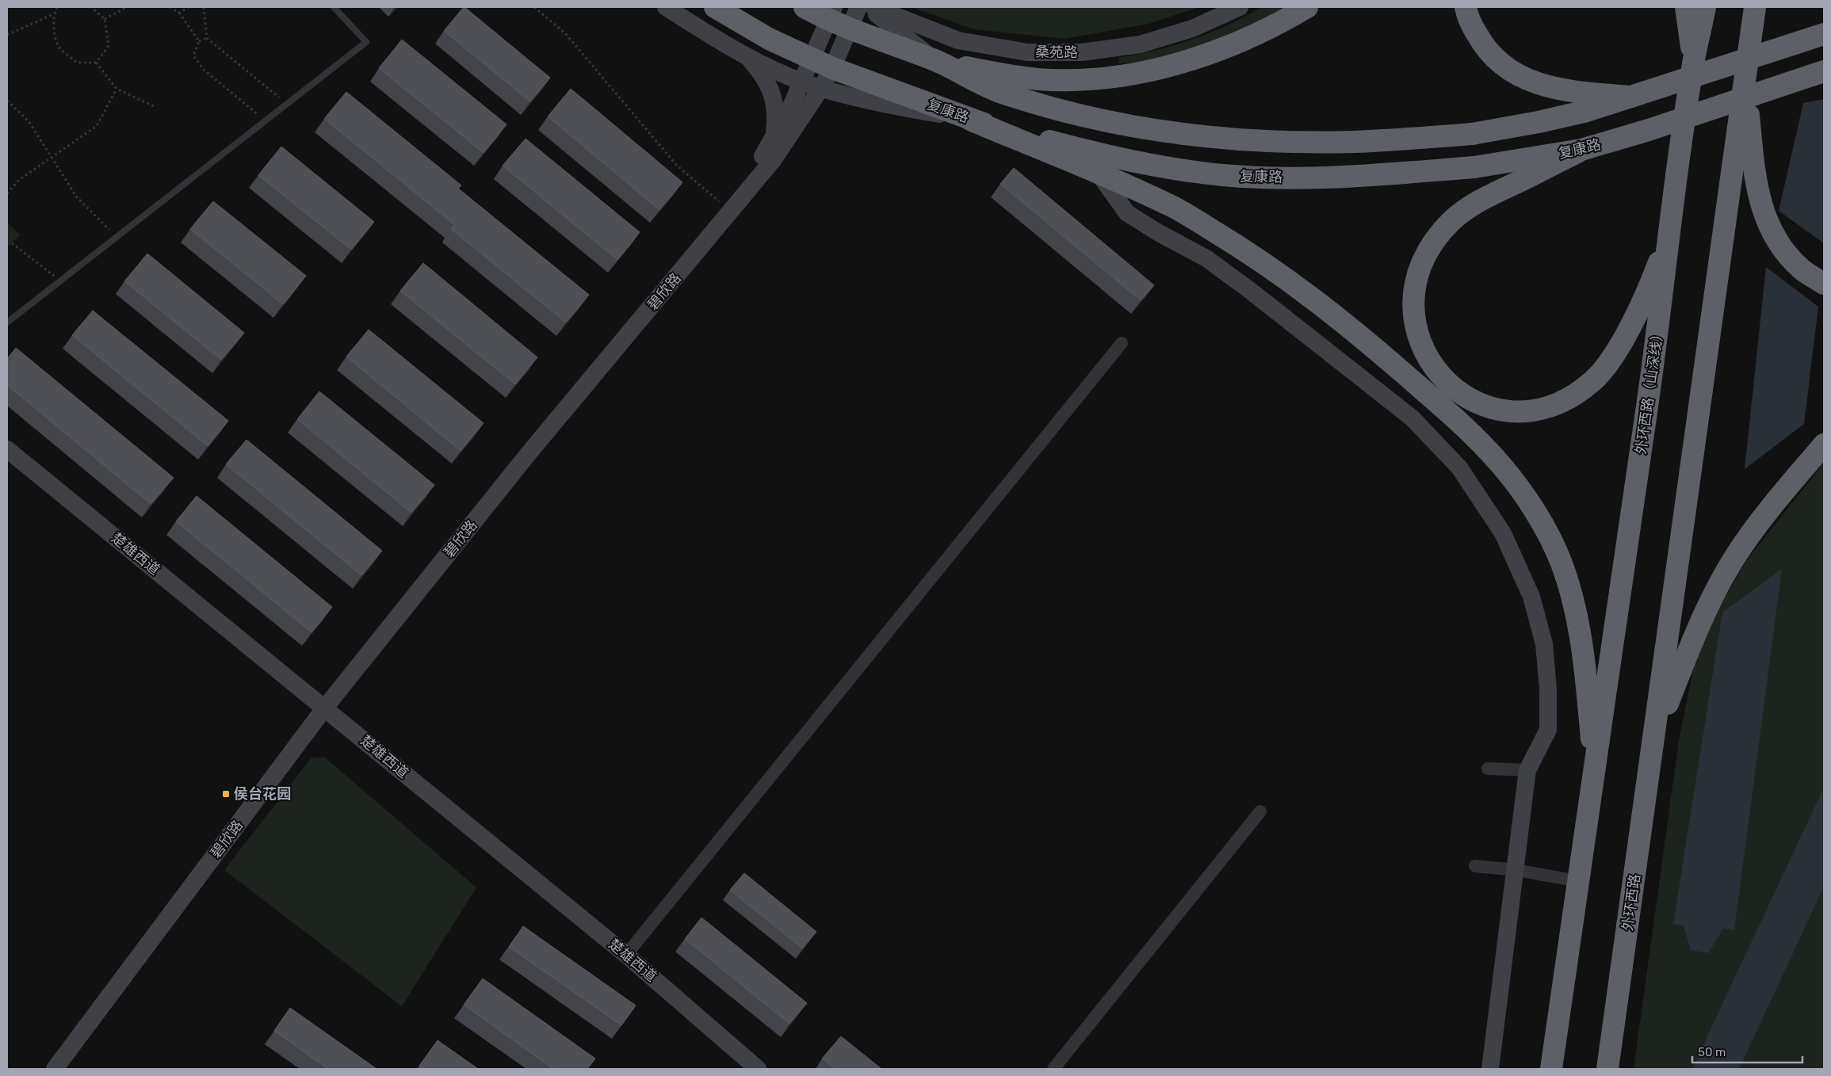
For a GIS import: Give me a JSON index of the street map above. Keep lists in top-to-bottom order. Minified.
{"streets":{"highway":["复康路","外环西路（山深线）","外环西路"],"street":["桑苑路","碧欣路","楚雄西道"]},"crossings":[["复康路","碧欣路"],["碧欣路","楚雄西道"]],"places":{"transit":["侯台花园"]},"scale_bar":"50 m"}
